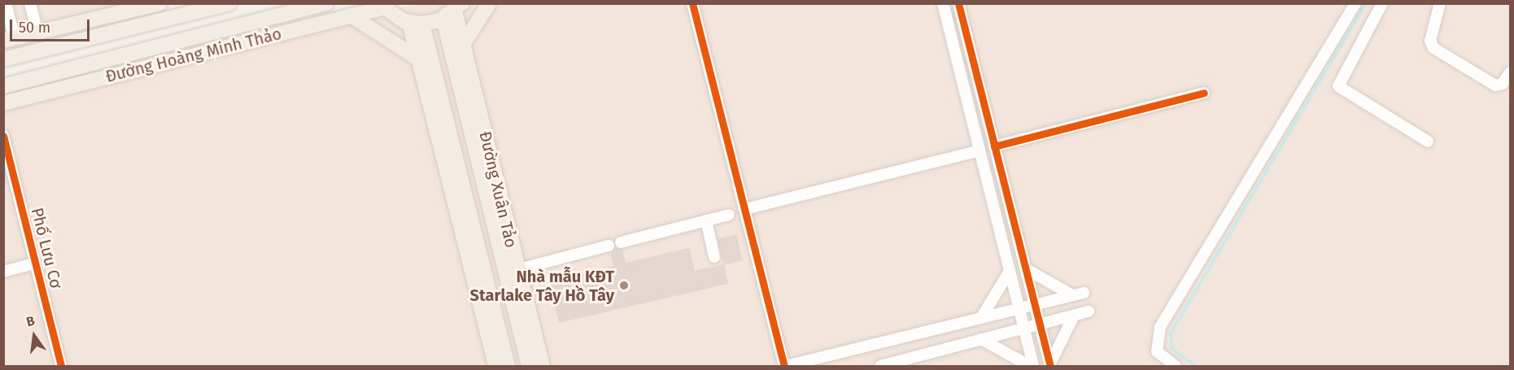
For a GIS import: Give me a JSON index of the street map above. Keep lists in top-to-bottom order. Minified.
{"streets":{"main road":["Đường Hoàng Minh Thảo","Đường Xuân Tảo"],"street":["Phố Lưu Cơ"]},"places":["Nhà mẫu KĐT Starlake Tây Hồ Tây"],"scale_bar":"50 m","north":"top"}
